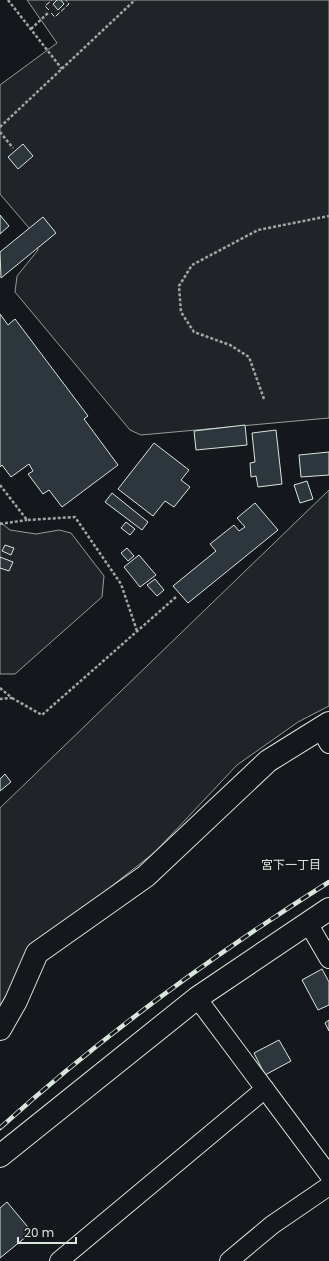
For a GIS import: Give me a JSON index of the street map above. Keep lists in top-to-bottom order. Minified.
{"districts":["宮下一丁目"],"scale_bar":"20 m"}
